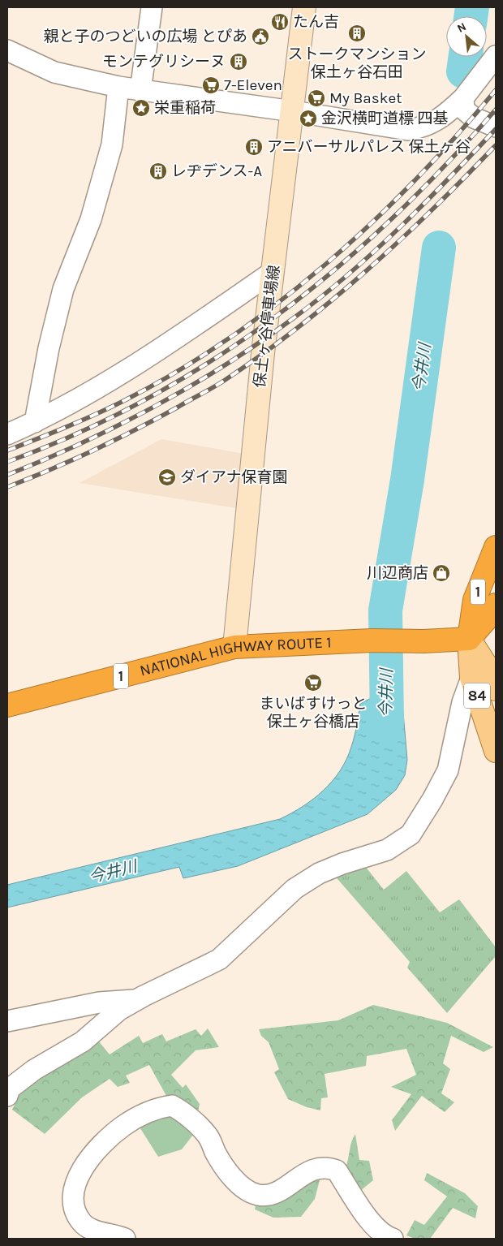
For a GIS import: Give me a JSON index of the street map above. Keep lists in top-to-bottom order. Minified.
{"streets":{"highway":["1","NATIONAL HIGHWAY ROUTE 1"],"main road":["保土ヶ谷停車場線","84"]},"crossings":[["保土ヶ谷停車場線","NATIONAL HIGHWAY ROUTE 1"],["1","NATIONAL HIGHWAY ROUTE 1"],["1","84"],["NATIONAL HIGHWAY ROUTE 1","84"]],"water":["今井川"],"places":{"restaurant":["たん吉"],"building":["ストークマンション 保土ヶ谷石田","モンテグリシーヌ","アニバーサルパレス 保土ヶ谷","レヂデンス-A"],"public building":["親と子のつどいの広場 とぴあ"],"supermarket":["7-Eleven","My Basket","まいばすけっと 保土ヶ谷橋店"],"place":["栄重稲荷","金沢横町道標 四基"],"school or university":["ダイアナ保育園"],"shop":["川辺商店"]},"north":"top left"}
